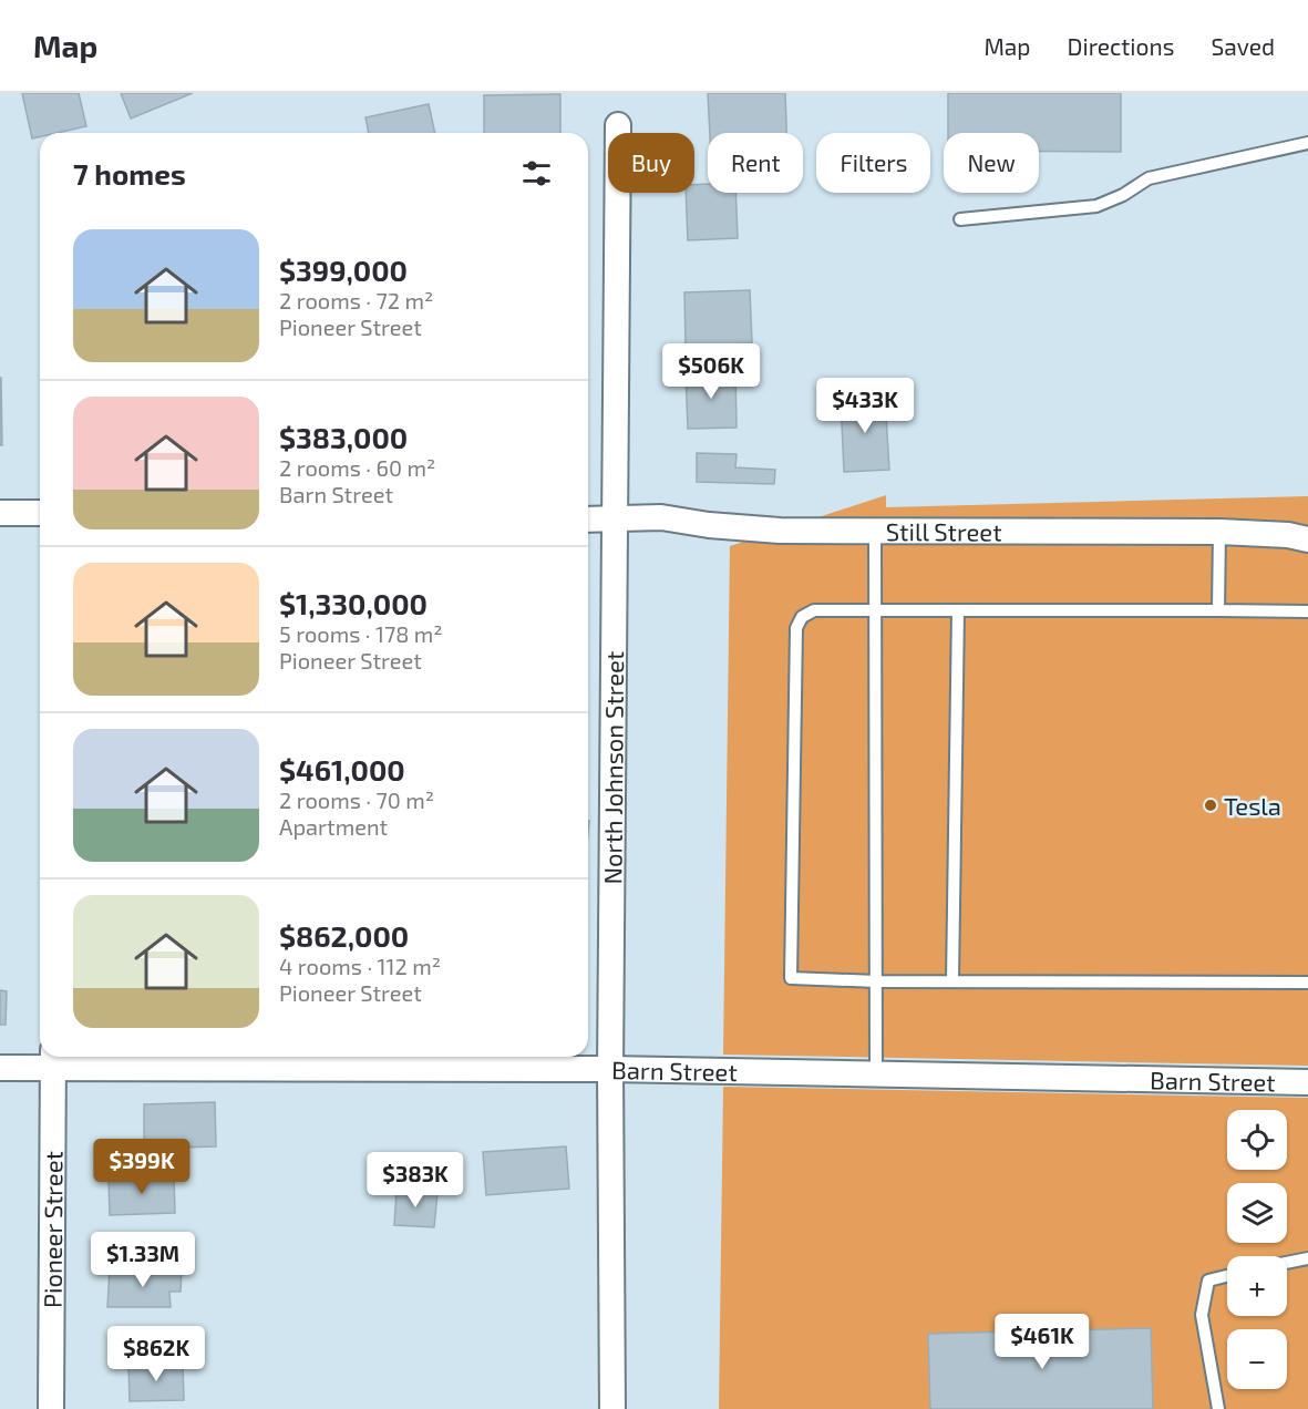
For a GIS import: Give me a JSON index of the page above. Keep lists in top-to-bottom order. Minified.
{"streets":{"street":["Still Street","North Johnson Street","Barn Street","Pioneer Street"]},"crossings":[["Still Street","North Johnson Street"],["North Johnson Street","Barn Street"],["Barn Street","Pioneer Street"]],"places":["Tesla"],"page":{"header":"Map","nav":["Map","Directions","Saved"],"chip":["Buy","Rent","Filters","New"],"heading":"7 homes","list":[{"name":"$399,000","note":"2 rooms · 72 m² · Pioneer Street"},{"name":"$383,000","note":"2 rooms · 60 m² · Barn Street"},{"name":"$1,330,000","note":"5 rooms · 178 m² · Pioneer Street"},{"name":"$461,000","note":"2 rooms · 70 m² · Apartment"},{"name":"$862,000","note":"4 rooms · 112 m² · Pioneer Street"}],"price":["$506K","$433K","$399K","$383K","$1.33M","$461K","$862K"],"map_buttons":["+","−"]}}
